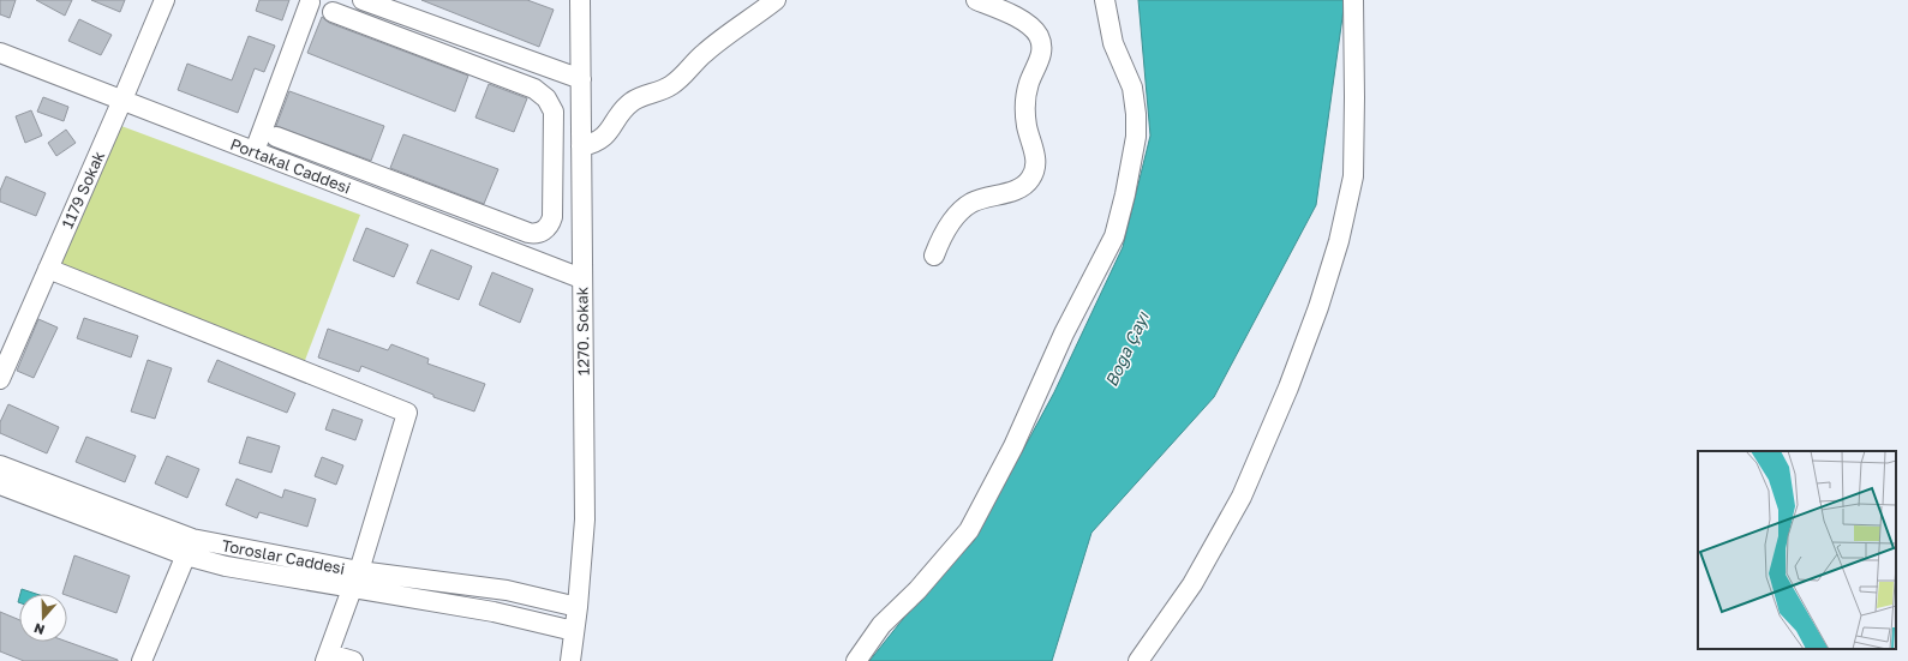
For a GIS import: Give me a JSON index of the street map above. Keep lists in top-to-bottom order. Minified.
{"streets":{"street":["Portakal Caddesi","1179 Sokak","1270. Sokak","Toroslar Caddesi"]},"crossings":[["Portakal Caddesi","1179 Sokak"],["Portakal Caddesi","1270. Sokak"],["1270. Sokak","Toroslar Caddesi"]],"water":["Boğa Çayı"],"north":"bottom"}
